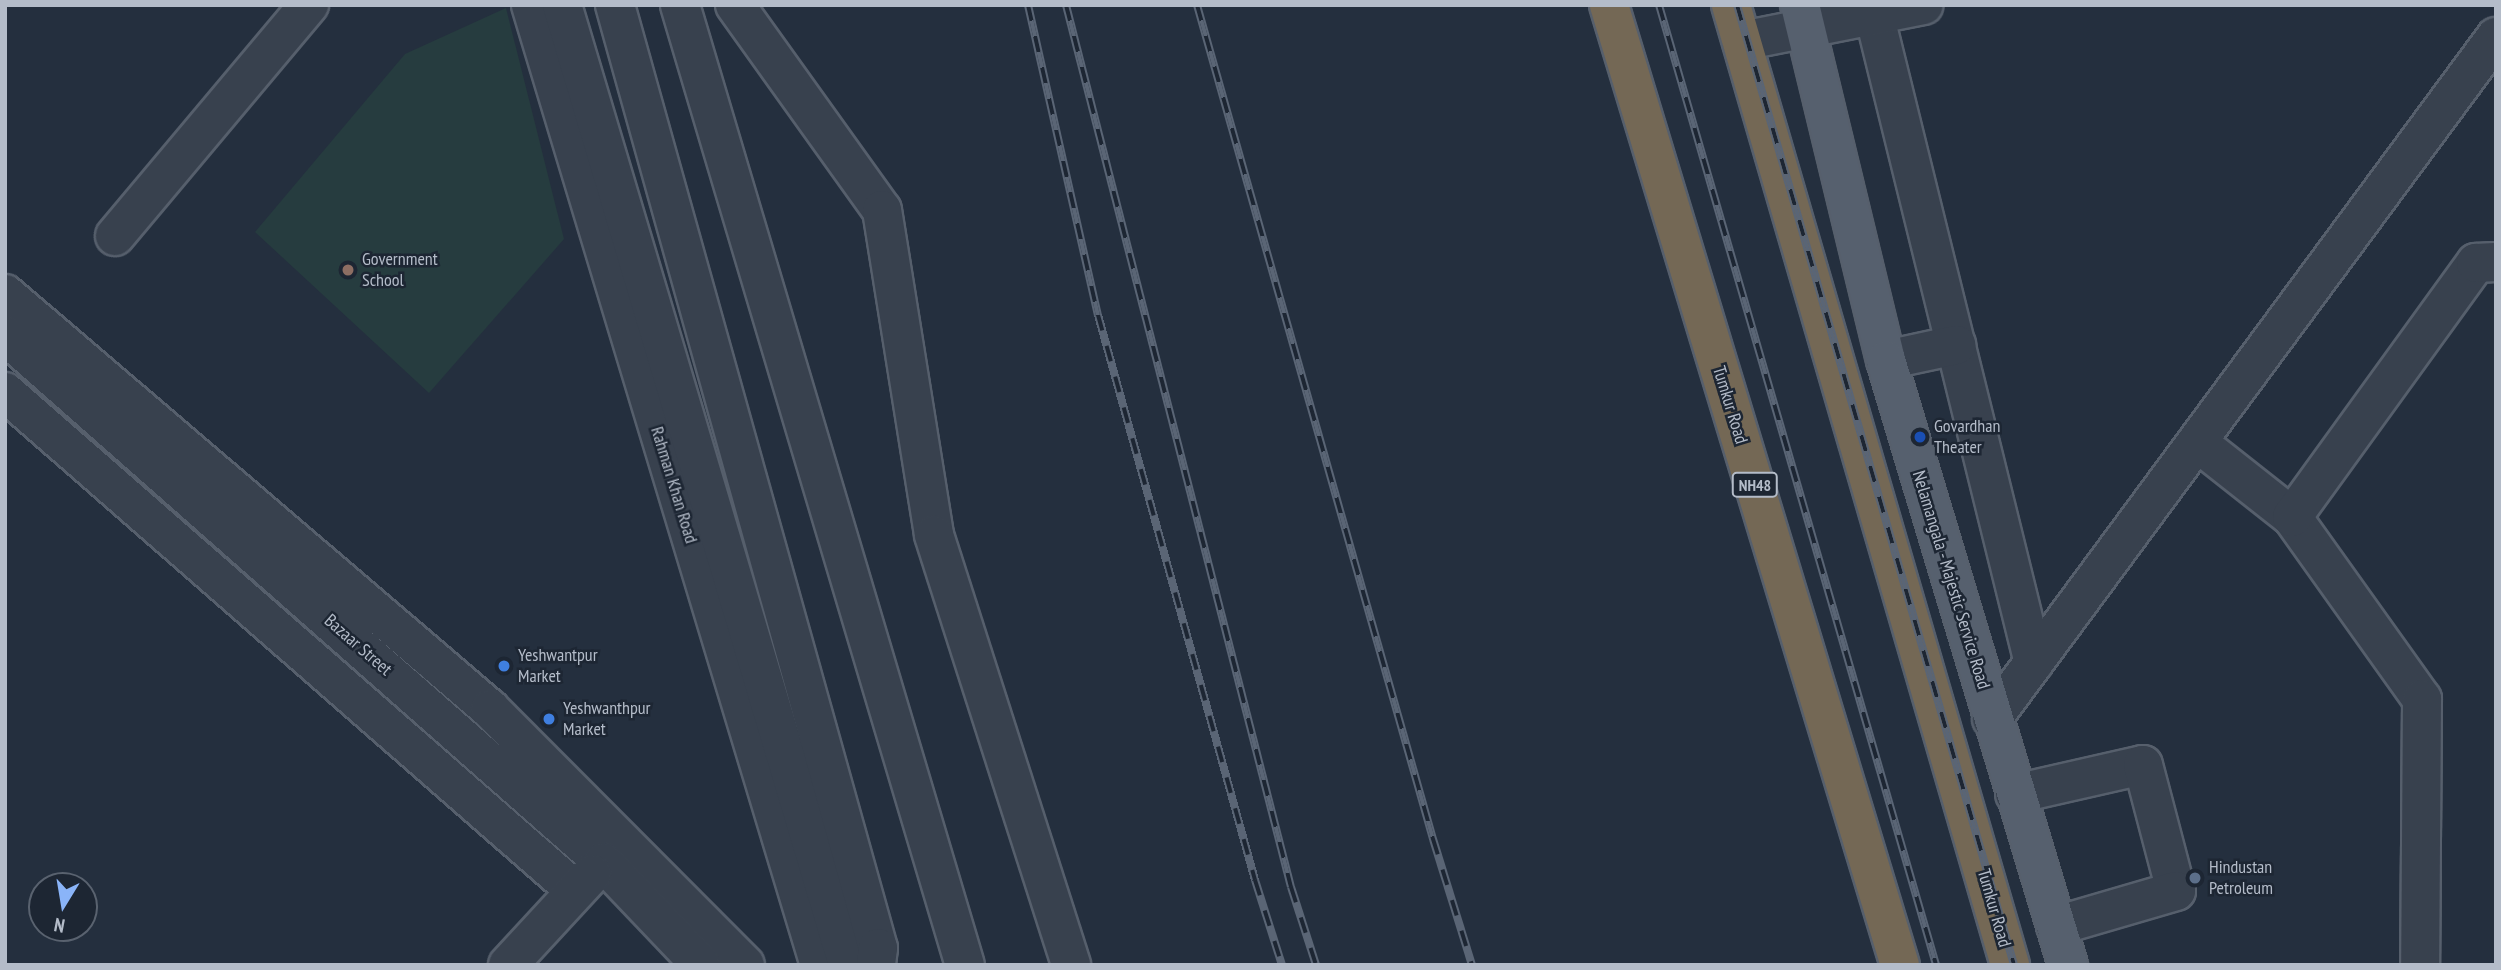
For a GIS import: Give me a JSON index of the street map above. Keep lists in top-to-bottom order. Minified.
{"streets":{"highway":["Tumkur Road","NH48"],"main road":["Nelamangala - Majestic Service Road"],"street":["Rahman Khan Road","Bazaar Street"]},"places":["Government School","Govardhan Theater","Yeshwantpur Market","Yeshwanthpur Market","Hindustan Petroleum"],"north":"bottom"}
